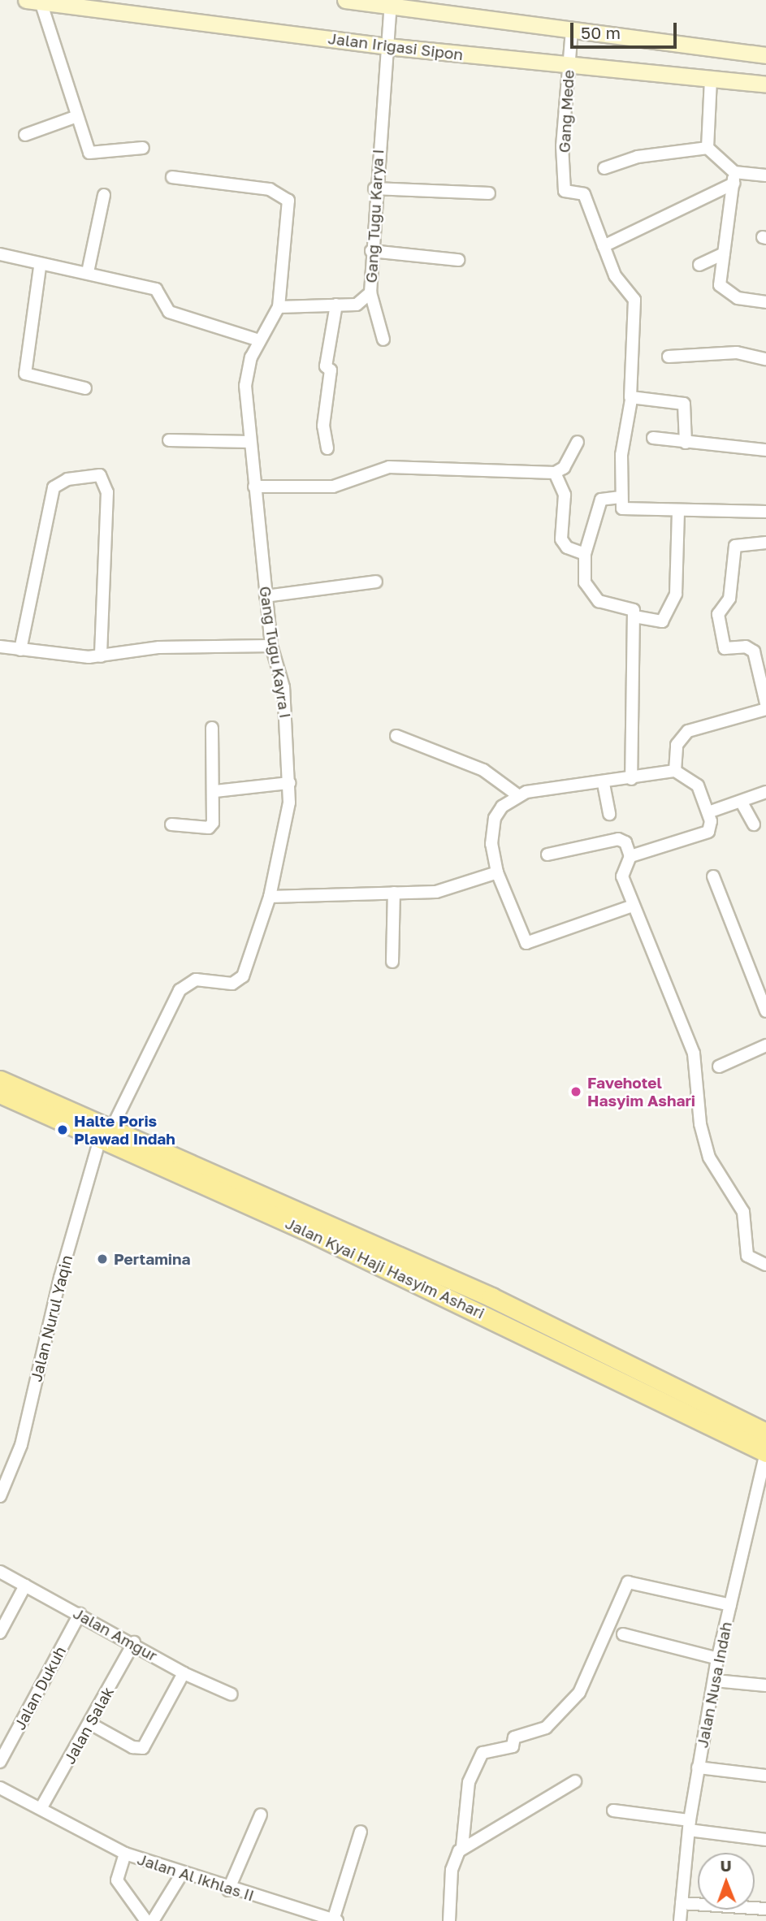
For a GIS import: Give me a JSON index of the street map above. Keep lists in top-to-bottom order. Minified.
{"streets":{"main road":["Jalan Kyai Haji Hasyim Ashari"],"street":["Jalan Irigasi Sipon","Gang Mede","Gang Tugu Karya I","Gang Tugu Kayra I","Jalan Nurul Yaqin","Jalan Amgur","Jalan Nusa Indah","Jalan Dukuh","Jalan Salak","Jalan Al Ikhlas II"]},"crossings":[["Jalan Irigasi Sipon","Gang Mede"],["Jalan Irigasi Sipon","Gang Tugu Karya I"],["Gang Tugu Kayra I","Jalan Kyai Haji Hasyim Ashari"],["Gang Tugu Kayra I","Jalan Nurul Yaqin"],["Jalan Kyai Haji Hasyim Ashari","Jalan Nurul Yaqin"],["Jalan Kyai Haji Hasyim Ashari","Jalan Nusa Indah"],["Jalan Amgur","Jalan Dukuh"],["Jalan Amgur","Jalan Salak"],["Jalan Salak","Jalan Al Ikhlas II"]],"places":["Favehotel Hasyim Ashari","Halte Poris Plawad Indah","Pertamina"],"scale_bar":"50 m","north":"top"}
